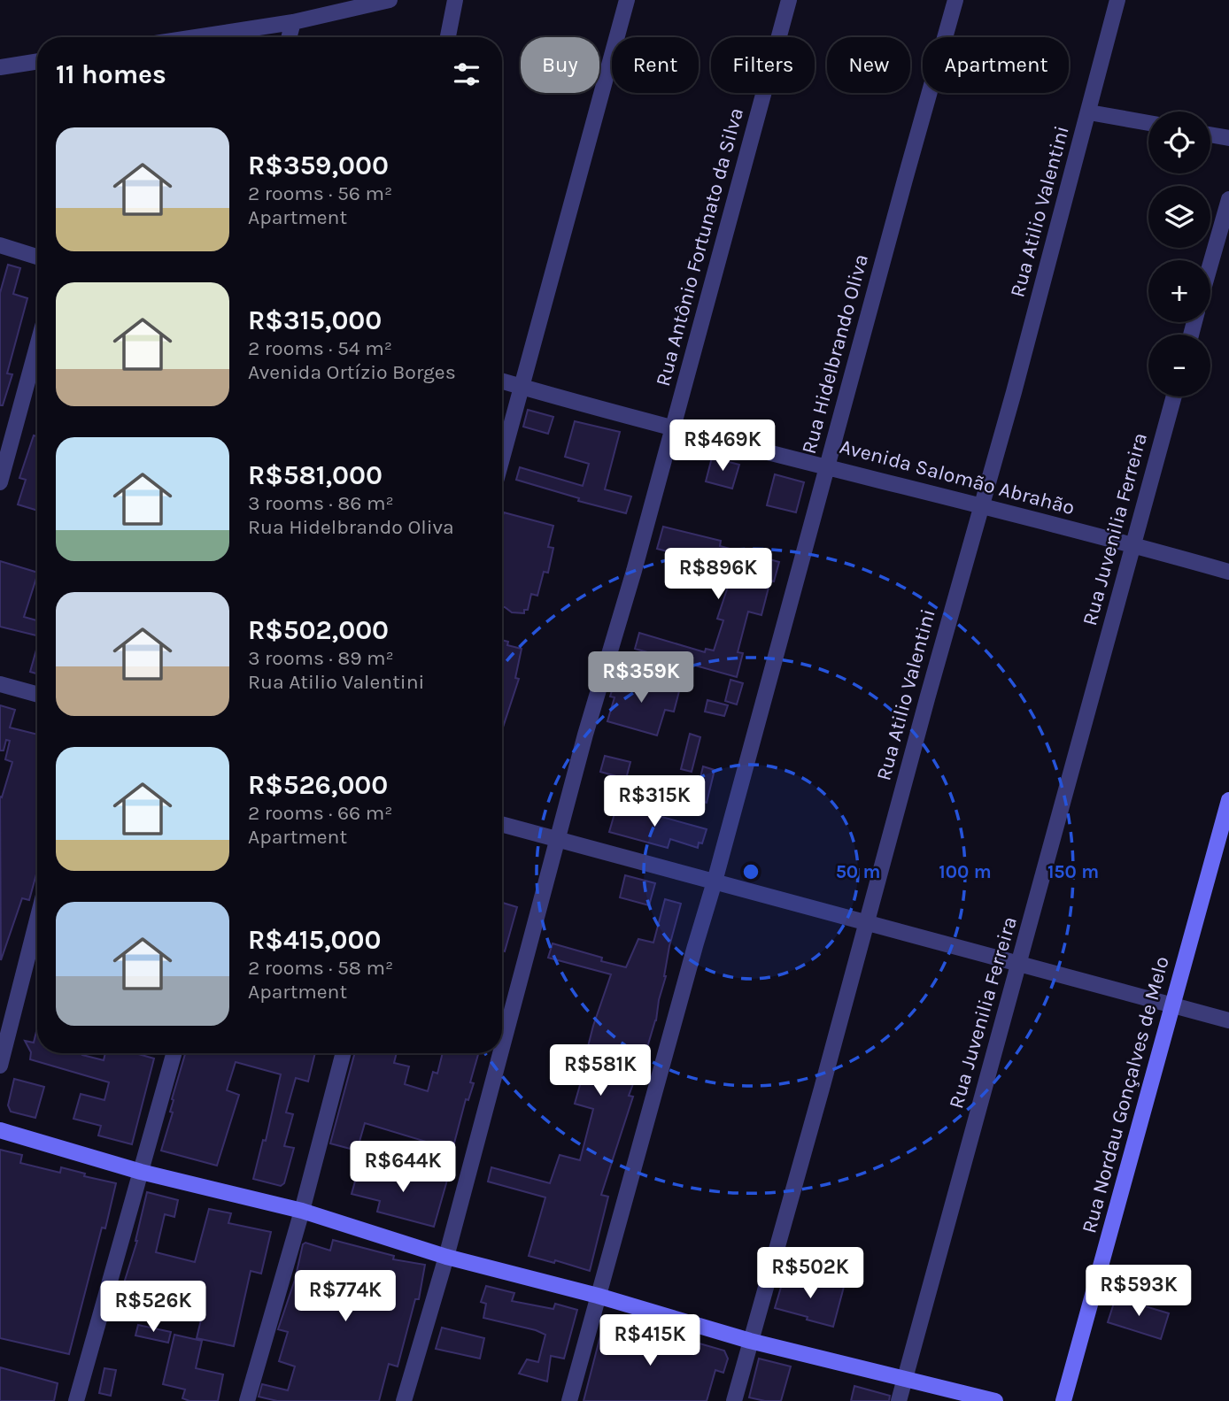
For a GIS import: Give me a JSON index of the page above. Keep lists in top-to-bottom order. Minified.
{"streets":{"street":["Rua Atilio Valentini","Rua Antônio Fortunato da Silva","Rua Hidelbrando Oliva","Avenida Salomão Abrahão","Rua Juvenilia Ferreira","Rua Nordau Gonçalves de Melo"]},"crossings":[["Rua Atilio Valentini","Avenida Salomão Abrahão"],["Rua Antônio Fortunato da Silva","Avenida Salomão Abrahão"],["Rua Hidelbrando Oliva","Avenida Salomão Abrahão"],["Avenida Salomão Abrahão","Rua Juvenilia Ferreira"]],"page":{"chip":["Buy","Rent","Filters","New","Apartment"],"heading":"11 homes","map_buttons":["+","−"],"list":[{"name":"R$359,000","note":"2 rooms · 56 m² · Apartment"},{"name":"R$315,000","note":"2 rooms · 54 m² · Avenida Ortízio Borges"},{"name":"R$581,000","note":"3 rooms · 86 m² · Rua Hidelbrando Oliva"},{"name":"R$502,000","note":"3 rooms · 89 m² · Rua Atilio Valentini"},{"name":"R$526,000","note":"2 rooms · 66 m² · Apartment"},{"name":"R$415,000","note":"2 rooms · 58 m² · Apartment"}],"price":["R$469K","R$896K","R$359K","R$315K","R$581K","R$644K","R$502K","R$593K","R$774K","R$526K","R$415K"]},"rings":["50 m","100 m","150 m"]}
